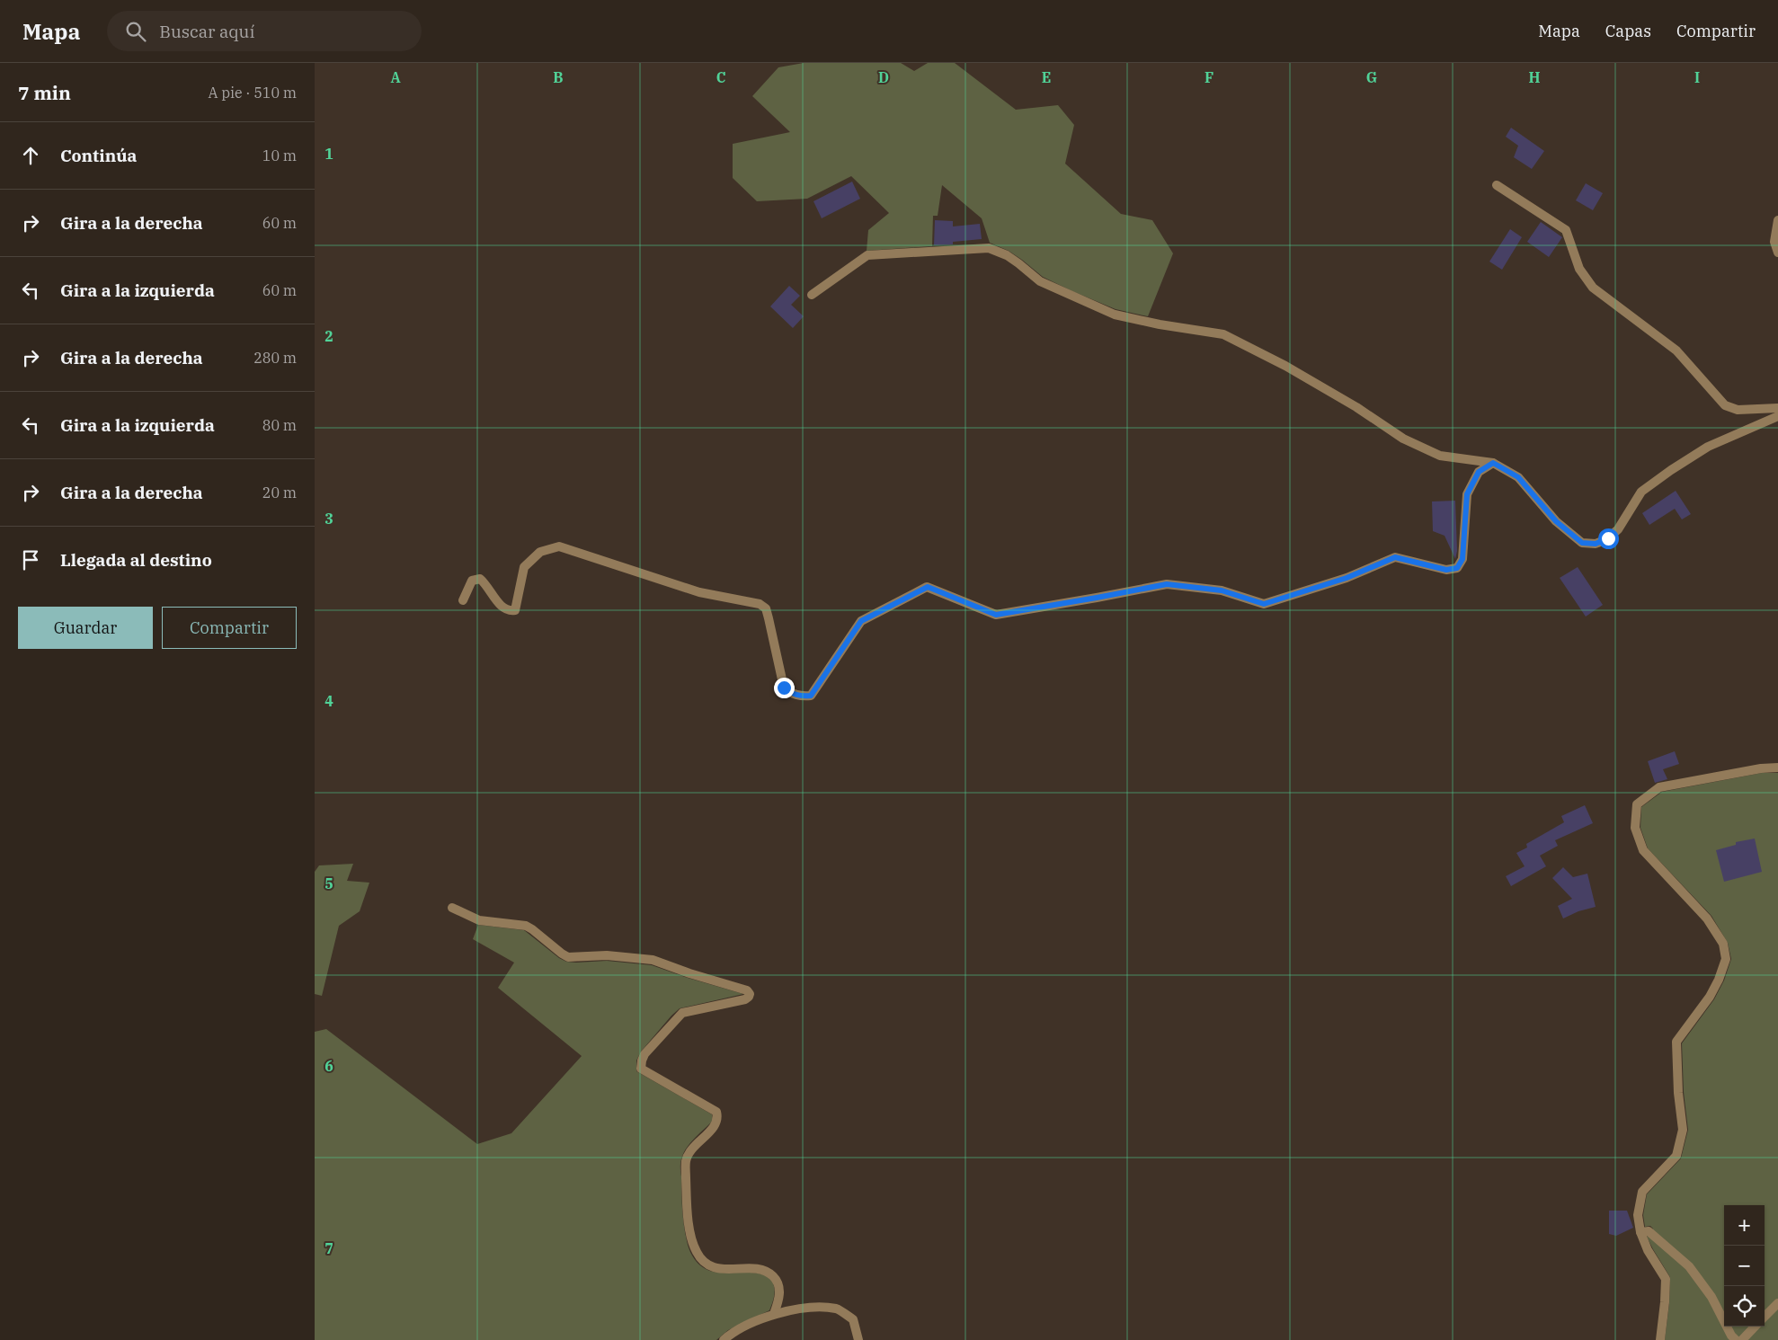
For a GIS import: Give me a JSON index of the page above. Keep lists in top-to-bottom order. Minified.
{"page":{"header":"Mapa","search":"Buscar aquí","nav":["Mapa","Capas","Compartir"],"heading":["7 min","A pie · 510 m"],"list":[["Continúa","10 m"],["Gira a la derecha","60 m"],["Gira a la izquierda","60 m"],["Gira a la derecha","280 m"],["Gira a la izquierda","80 m"],["Gira a la derecha","20 m"],"Llegada al destino"],"buttons":["Guardar","Compartir"],"map_buttons":["+","−"]},"grid":{"columns":["A","B","C","D","E","F","G","H","I"],"rows":["1","2","3","4","5","6","7"]}}
